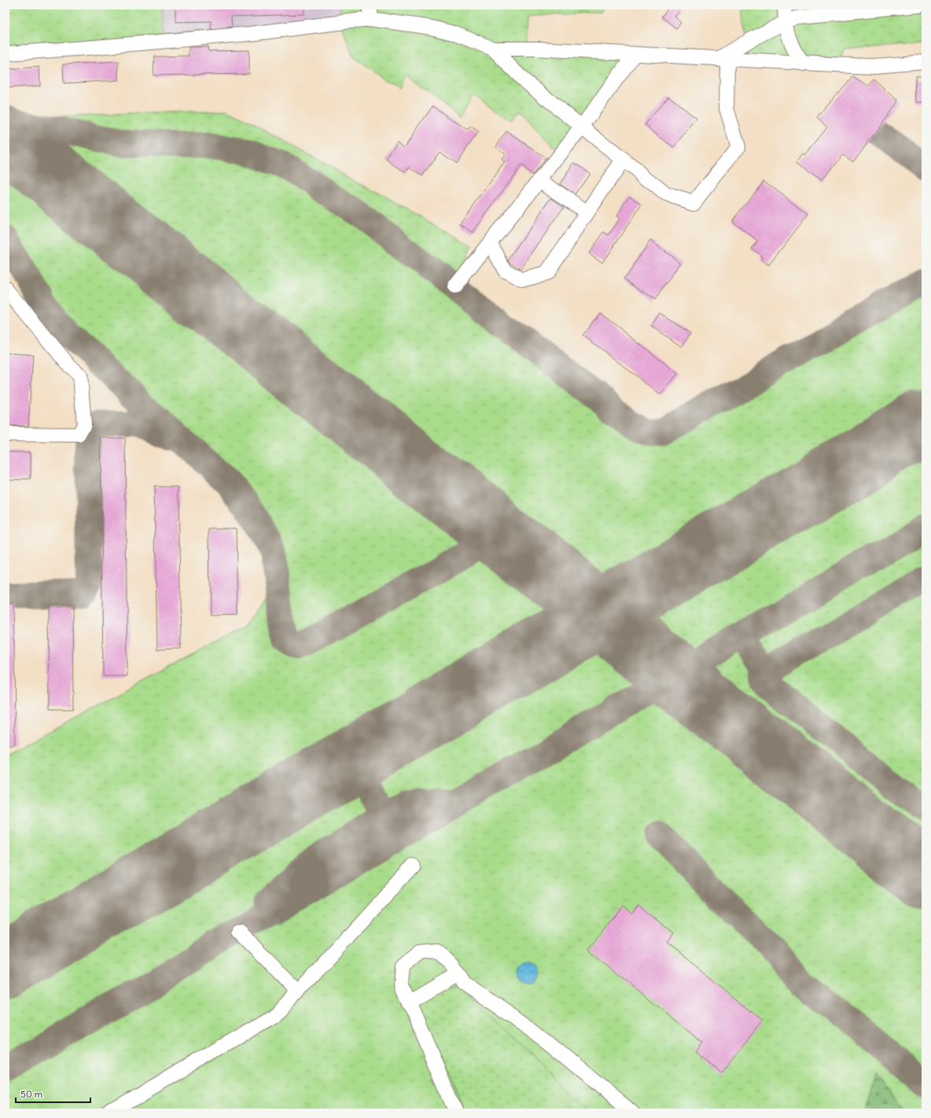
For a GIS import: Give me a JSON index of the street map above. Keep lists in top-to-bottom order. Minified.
{"scale_bar":"50 m"}
